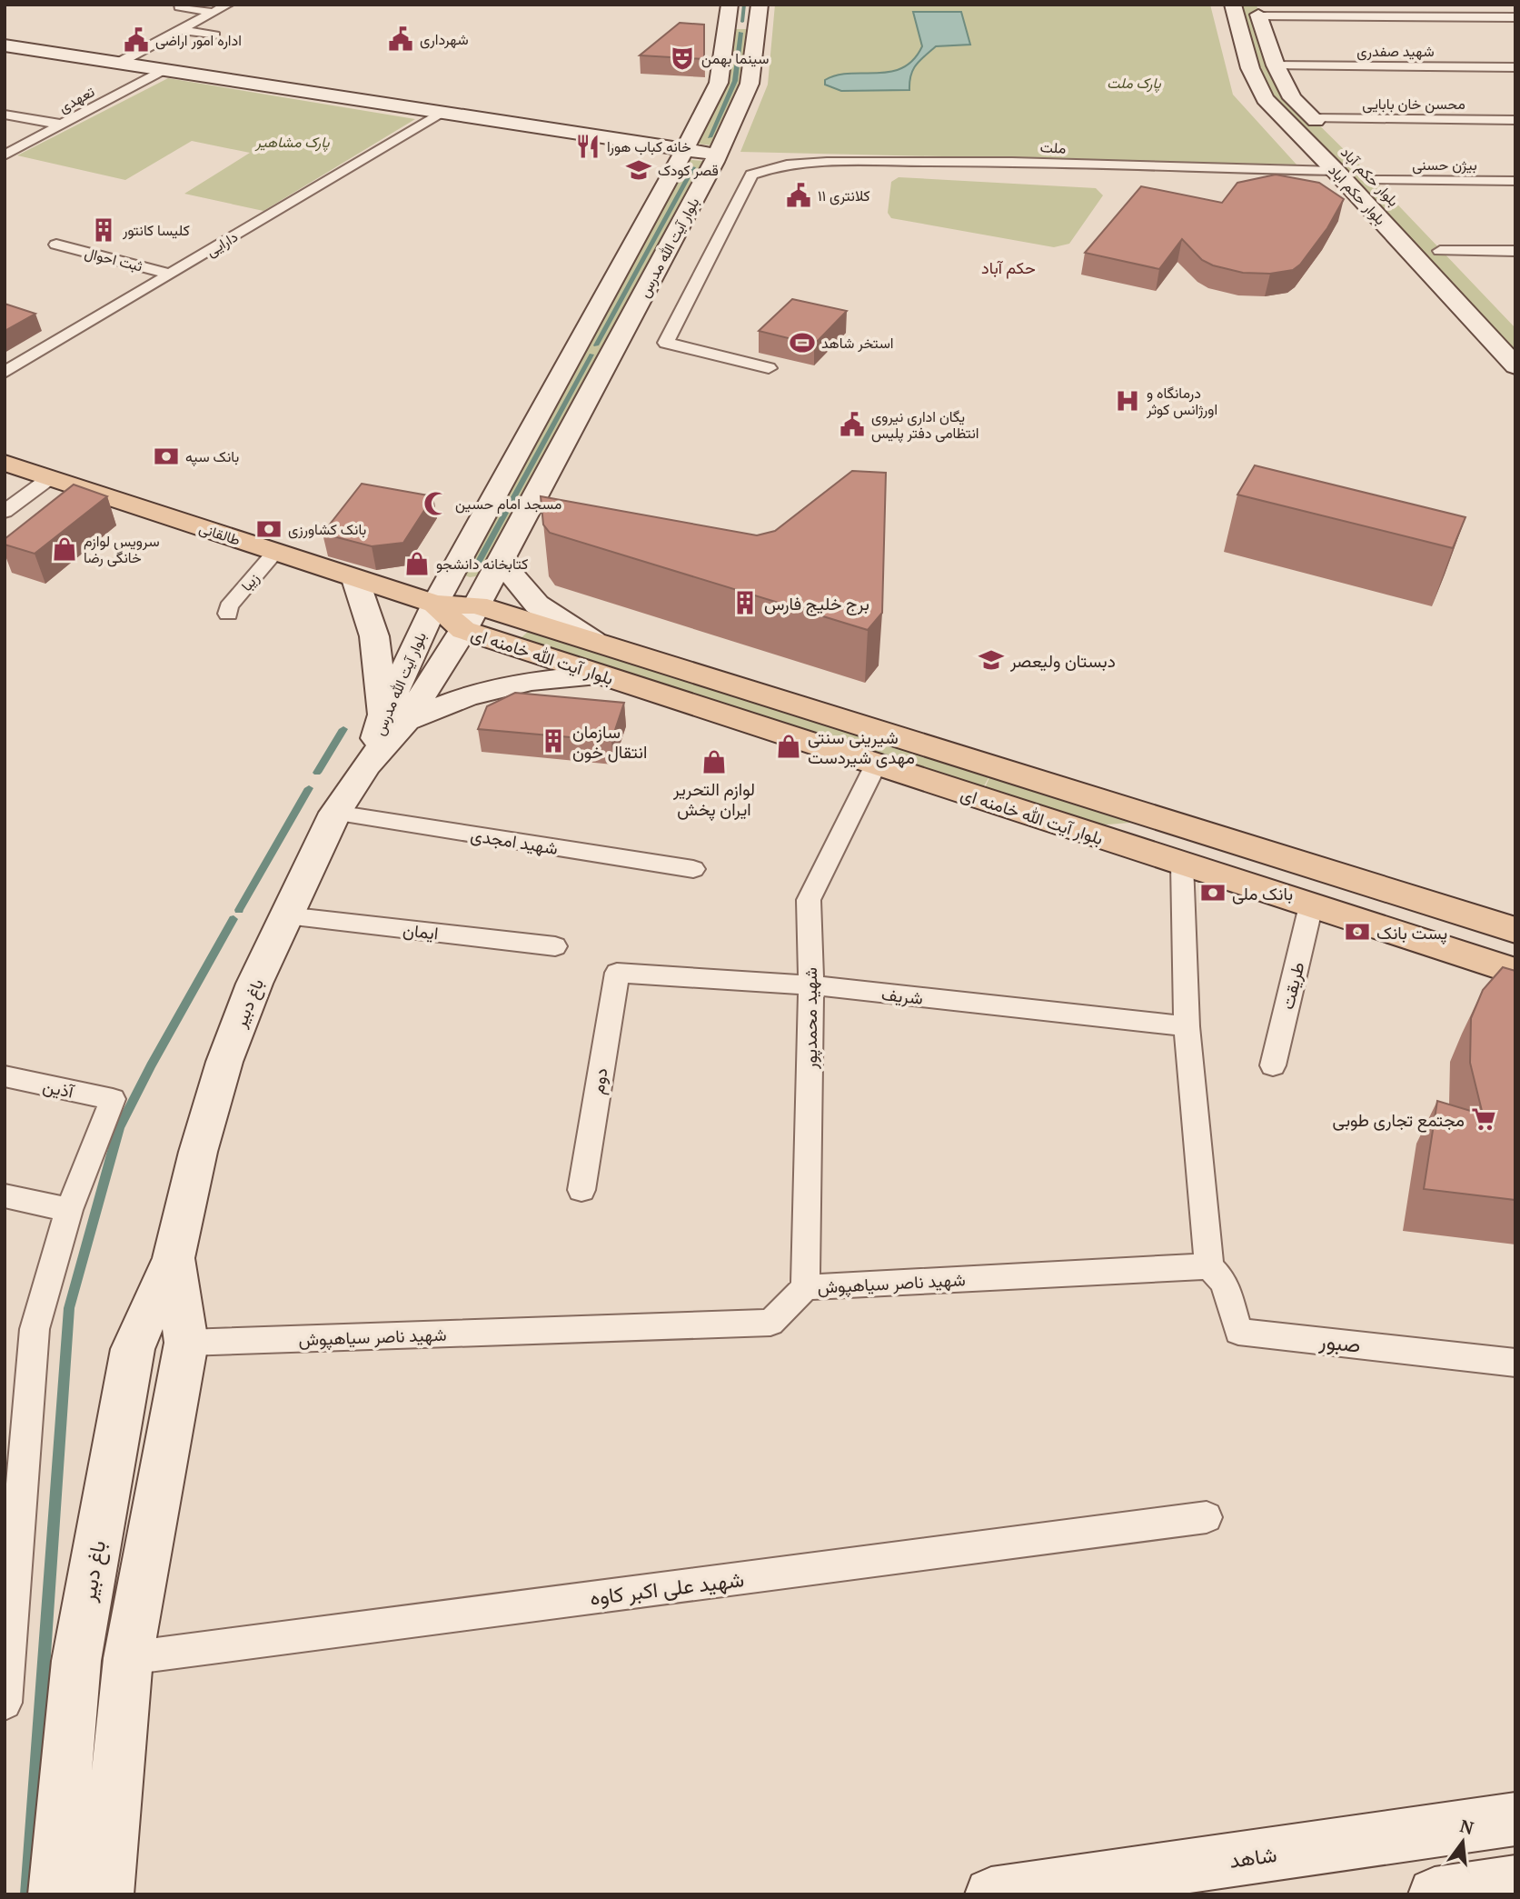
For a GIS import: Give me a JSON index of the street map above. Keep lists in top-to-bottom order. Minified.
{"streets":{"main road":["بلوار حکم آباد","بلوار حکم اباد","بلوار آیت الله مدرس","طالقانی","بلوار آیت الله خامنه ای","باغ دبیر","شاهد"],"street":["شهید صفدری","تعهدی","محسن خان بابایی","ملت","بیژن حسنی","دارایی","ثبت احوال","زیبا","شهید امجدی","ایمان","طریقت","شریف","شهید محمدپور","دوم","آذین","شهید ناصر سیاهپوش","صبور","شهید علی اکبر کاوه"]},"crossings":[["شهید صفدری","بلوار حکم آباد"],["محسن خان بابایی","بلوار حکم آباد"],["ملت","بلوار حکم اباد"],["بیژن حسنی","بلوار حکم آباد"],["دارایی","ثبت احوال"],["بلوار آیت الله مدرس","طالقانی"],["بلوار آیت الله مدرس","بلوار آیت الله خامنه ای"],["بلوار آیت الله مدرس","باغ دبیر"],["طالقانی","زیبا"],["طالقانی","بلوار آیت الله خامنه ای"],["بلوار آیت الله خامنه ای","طریقت"],["بلوار آیت الله خامنه ای","شهید محمدپور"],["شهید امجدی","باغ دبیر"],["ایمان","باغ دبیر"],["شریف","شهید محمدپور"],["شریف","دوم"],["باغ دبیر","شهید ناصر سیاهپوش"],["باغ دبیر","شهید علی اکبر کاوه"],["شهید محمدپور","شهید ناصر سیاهپوش"],["شهید ناصر سیاهپوش","صبور"]],"districts":["حکم آباد"],"parks":["پارک ملت","پارک مشاهیر"],"places":{"public building":["شهرداری","اداره امور اراضی","کلانتری ۱۱","یگان اداری نیروی انتظامی دفتر پلیس"],"theatre":["سینما بهمن"],"restaurant":["خانه کباب هورا"],"school or university":["قصر کودک","دبستان ولیعصر"],"building":["کلیسا کانتور","برج خلیج فارس","سازمان انتقال خون"],"sports":["استخر شاهد"],"hospital":["درمانگاه و اورژانس کوثر"],"bank":["بانک سپه","بانک کشاورزی","بانک ملی","پست بانک"],"mosque":["مسجد امام حسین"],"shop":["سرویس لوازم خانگی رضا","کتابخانه دانشجو","شیرینی سنتی مهدی شیردست","لوازم التحریر ایران پخش"],"supermarket":["مجتمع تجاری طوبی"]},"north":"top"}
